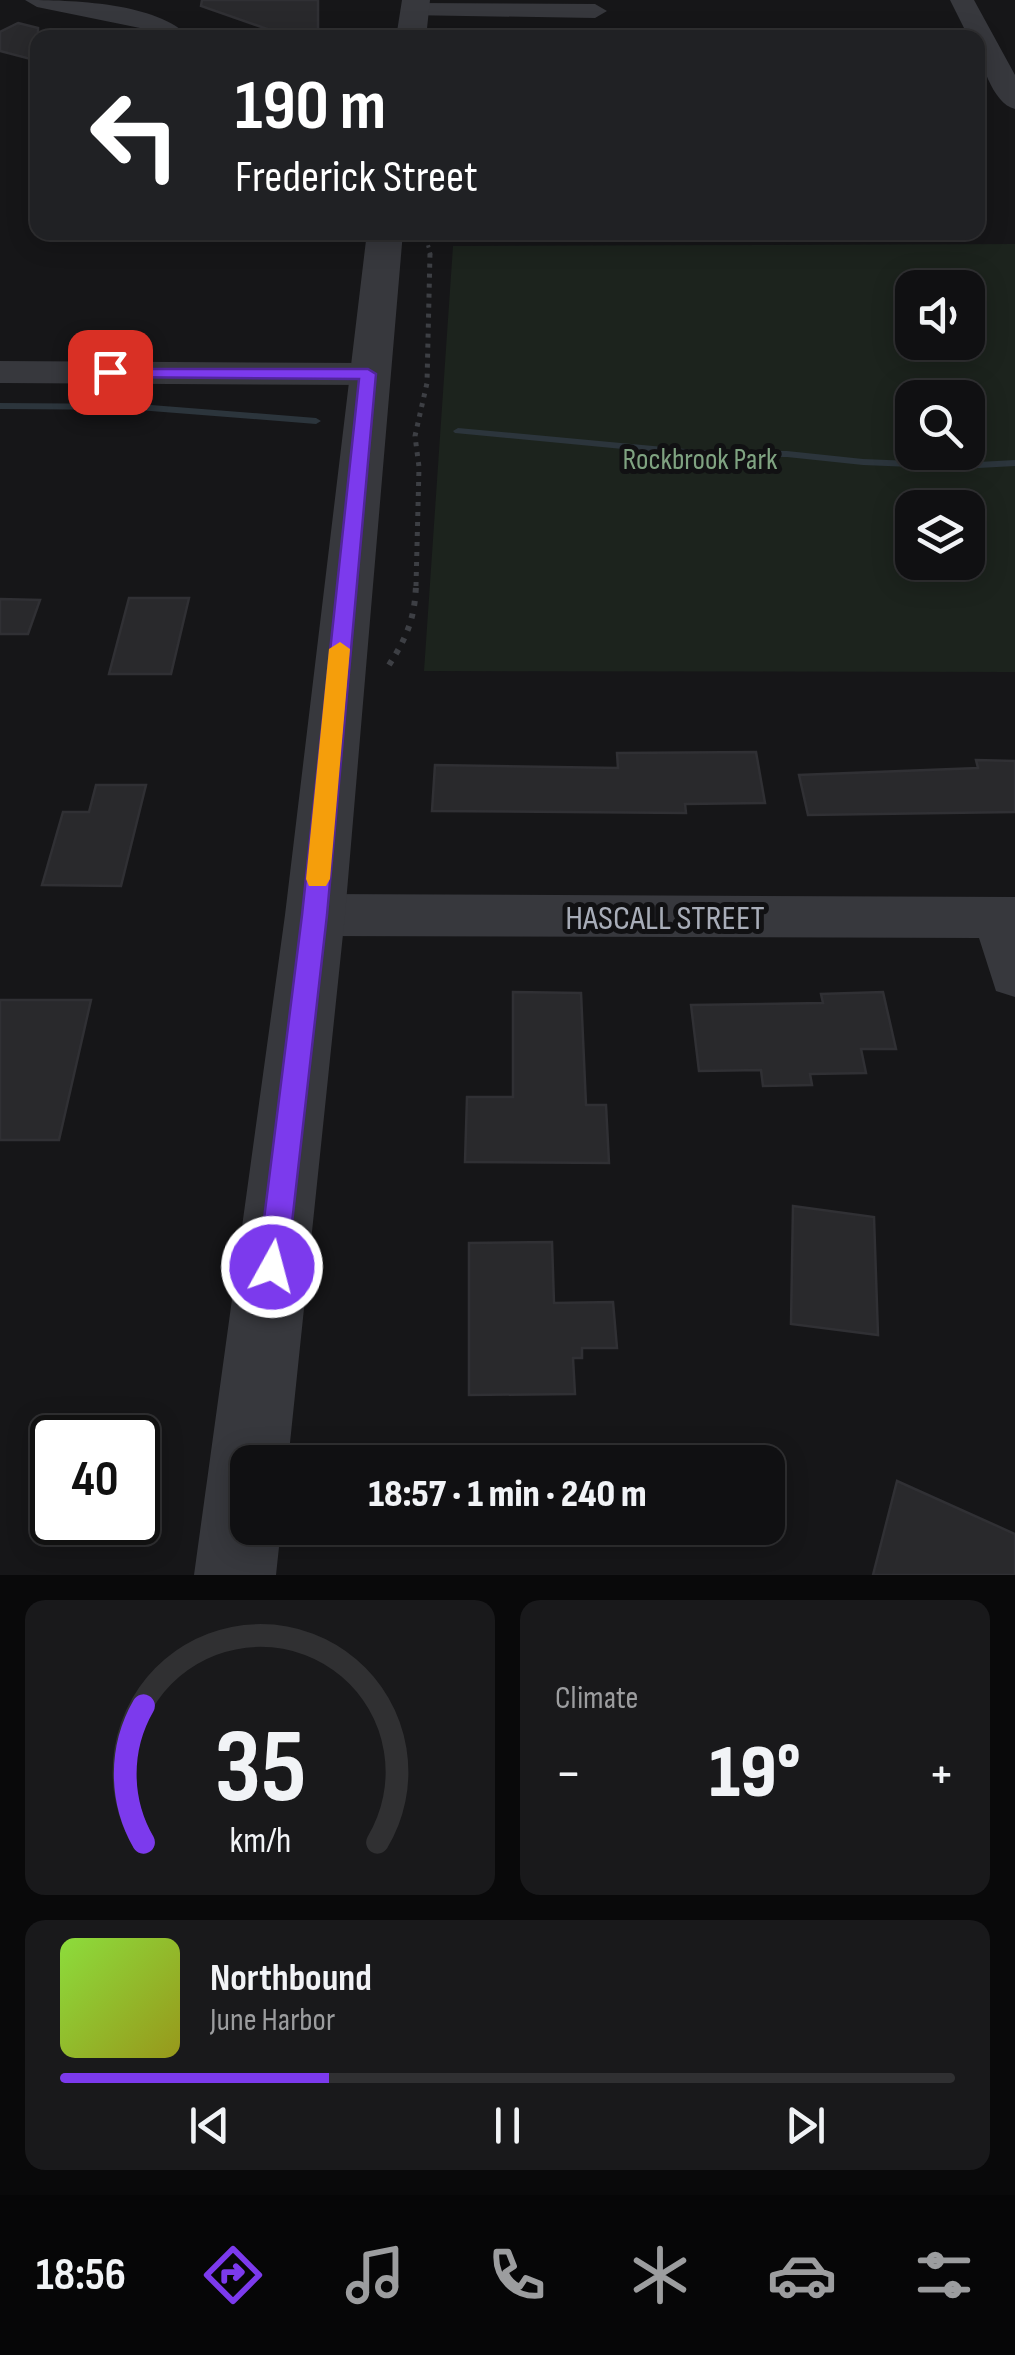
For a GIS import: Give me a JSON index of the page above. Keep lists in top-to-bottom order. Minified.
{"streets":{"street":["HASCALL STREET"]},"parks":["Rockbrook Park"],"page":{"turn":["190 m","Frederick Street"],"limit":"40","trip":"18:57 · 1 min · 240 m","tile":"Climate","heat":["−","19°","+"],"song":["Northbound","June Harbor"],"tabs":"18:56","gauge":["35","km/h"]}}
